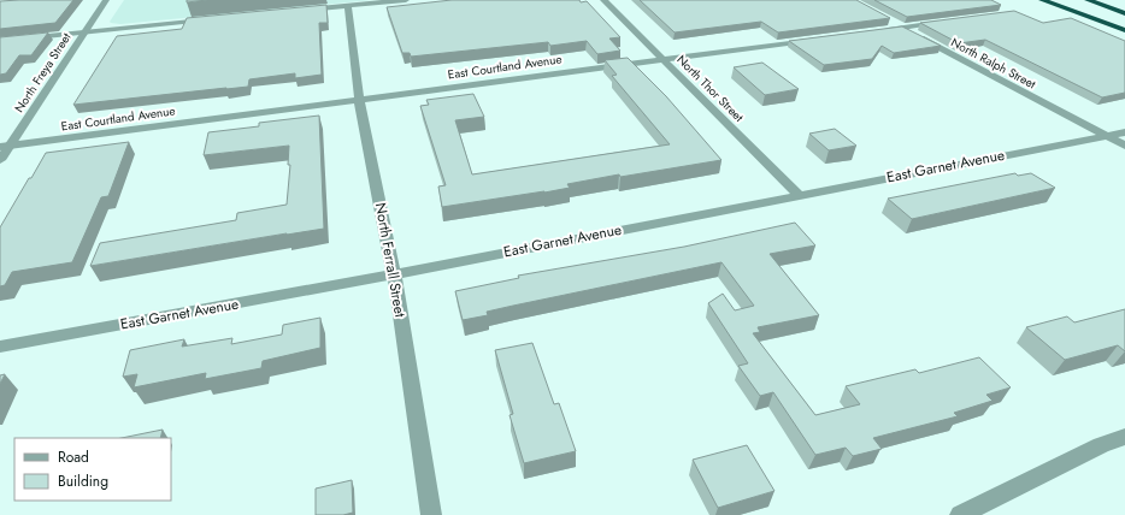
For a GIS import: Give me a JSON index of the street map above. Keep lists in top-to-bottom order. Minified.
{"streets":{"street":["North Ralph Street","East Courtland Avenue","North Freya Street","North Thor Street","East Garnet Avenue","North Ferrall Street"]},"crossings":[["North Ralph Street","East Garnet Avenue"],["East Courtland Avenue","North Freya Street"],["East Courtland Avenue","North Thor Street"],["East Courtland Avenue","North Ferrall Street"],["North Thor Street","East Garnet Avenue"],["East Garnet Avenue","North Ferrall Street"]],"legend":["Road","Building"]}
